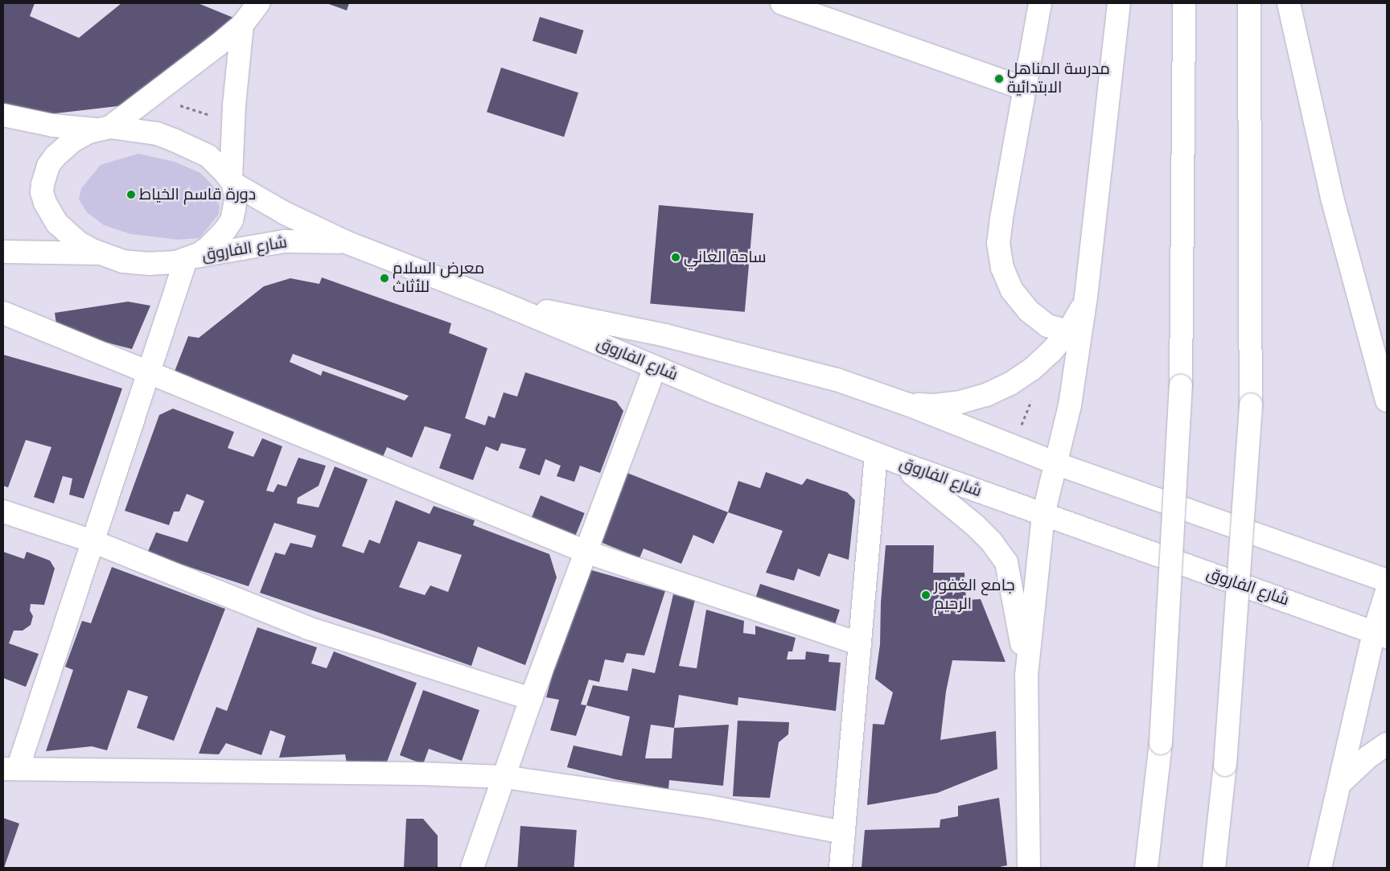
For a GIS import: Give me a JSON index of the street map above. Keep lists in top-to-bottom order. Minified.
{"streets":{"main road":["شارع الفاروق"]},"places":["مدرسة المناهل الابتدائية","دورة قاسم الخياط","ساحة العاني","معرض السلام للأثاث","جامع الغفور الرحيم"]}
